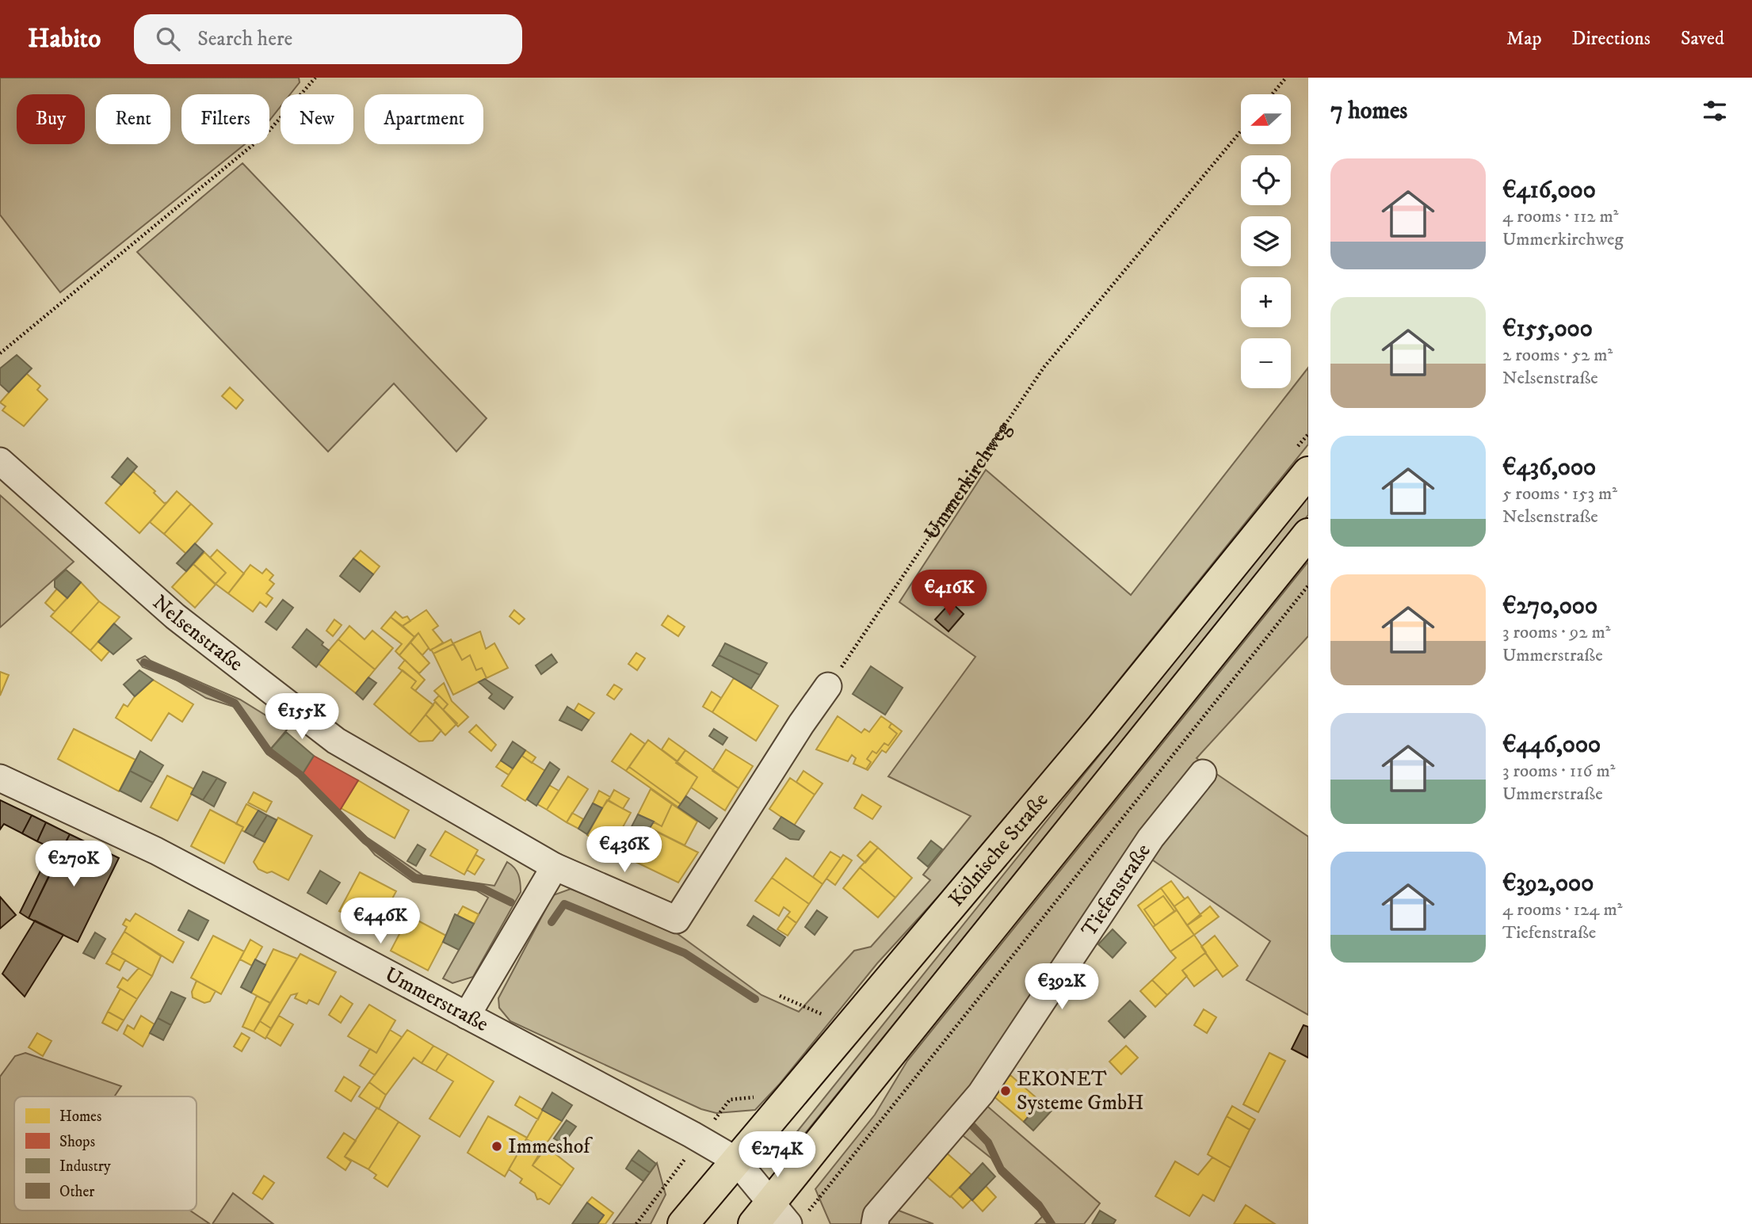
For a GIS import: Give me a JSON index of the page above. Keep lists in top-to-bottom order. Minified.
{"streets":{"main road":["Kölnische Straße"],"street":["Nelsenstraße","Tiefenstraße","Ummerstraße"],"path":["Ummerkirchweg"]},"crossings":[["Ummerkirchweg","Nelsenstraße"],["Kölnische Straße","Ummerstraße"]],"places":["EKONET Systeme GmbH","Immeshof"],"legend":["Homes","Shops","Industry","Other"],"north":"left","page":{"header":"Habito","search":"Search here","nav":["Map","Directions","Saved"],"heading":"7 homes","map_buttons":["+","−"],"chip":["Buy","Rent","Filters","New","Apartment"],"list":[{"name":"€416,000","note":"4 rooms · 112 m² · Ummerkirchweg"},{"name":"€155,000","note":"2 rooms · 52 m² · Nelsenstraße"},{"name":"€436,000","note":"5 rooms · 153 m² · Nelsenstraße"},{"name":"€270,000","note":"3 rooms · 92 m² · Ummerstraße"},{"name":"€446,000","note":"3 rooms · 116 m² · Ummerstraße"},{"name":"€392,000","note":"4 rooms · 124 m² · Tiefenstraße"}],"price":["€416K","€155K","€436K","€270K","€446K","€392K","€274K"]}}
